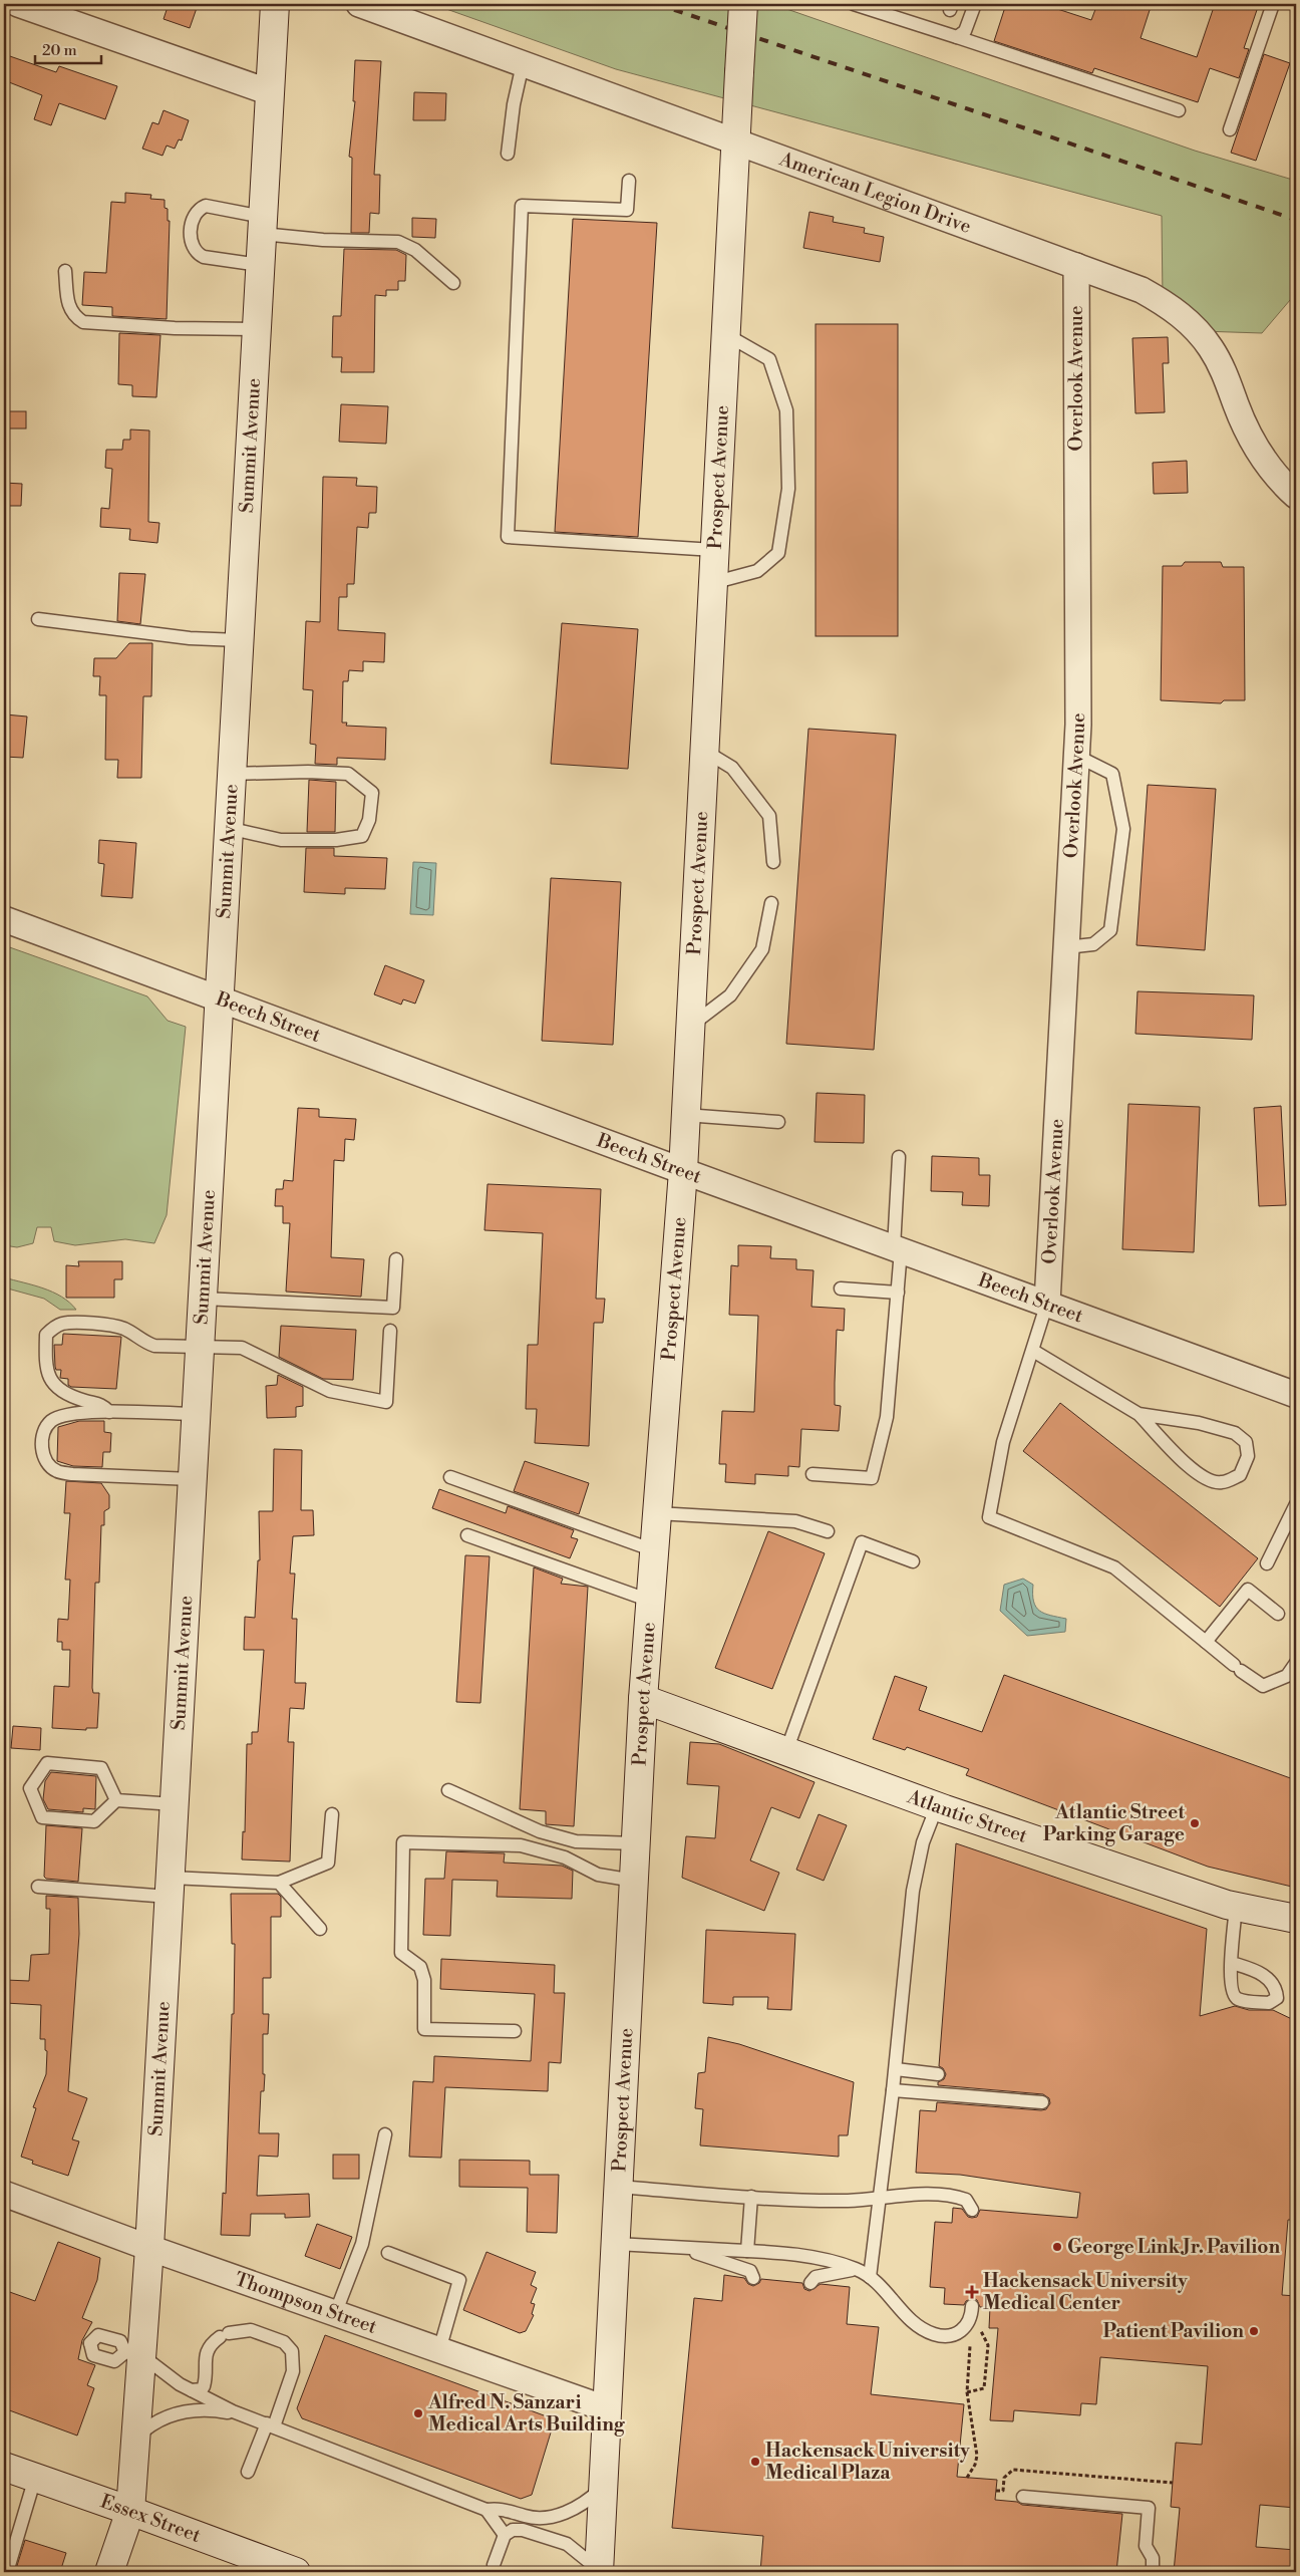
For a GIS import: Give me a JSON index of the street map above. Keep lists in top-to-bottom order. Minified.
{"streets":{"street":["American Legion Drive","Overlook Avenue","Summit Avenue","Prospect Avenue","Beech Street","Atlantic Street","Thompson Street","Essex Street"]},"crossings":[["American Legion Drive","Overlook Avenue"],["American Legion Drive","Prospect Avenue"],["Overlook Avenue","Beech Street"],["Summit Avenue","Beech Street"],["Summit Avenue","Thompson Street"],["Summit Avenue","Essex Street"],["Prospect Avenue","Beech Street"],["Prospect Avenue","Atlantic Street"],["Prospect Avenue","Thompson Street"]],"places":{"other":["Atlantic Street Parking Garage","George Link Jr. Pavilion","Patient Pavilion","Alfred N. Sanzari Medical Arts Building","Hackensack University Medical Plaza"],"health":["Hackensack University Medical Center"]},"scale_bar":"20 m"}
